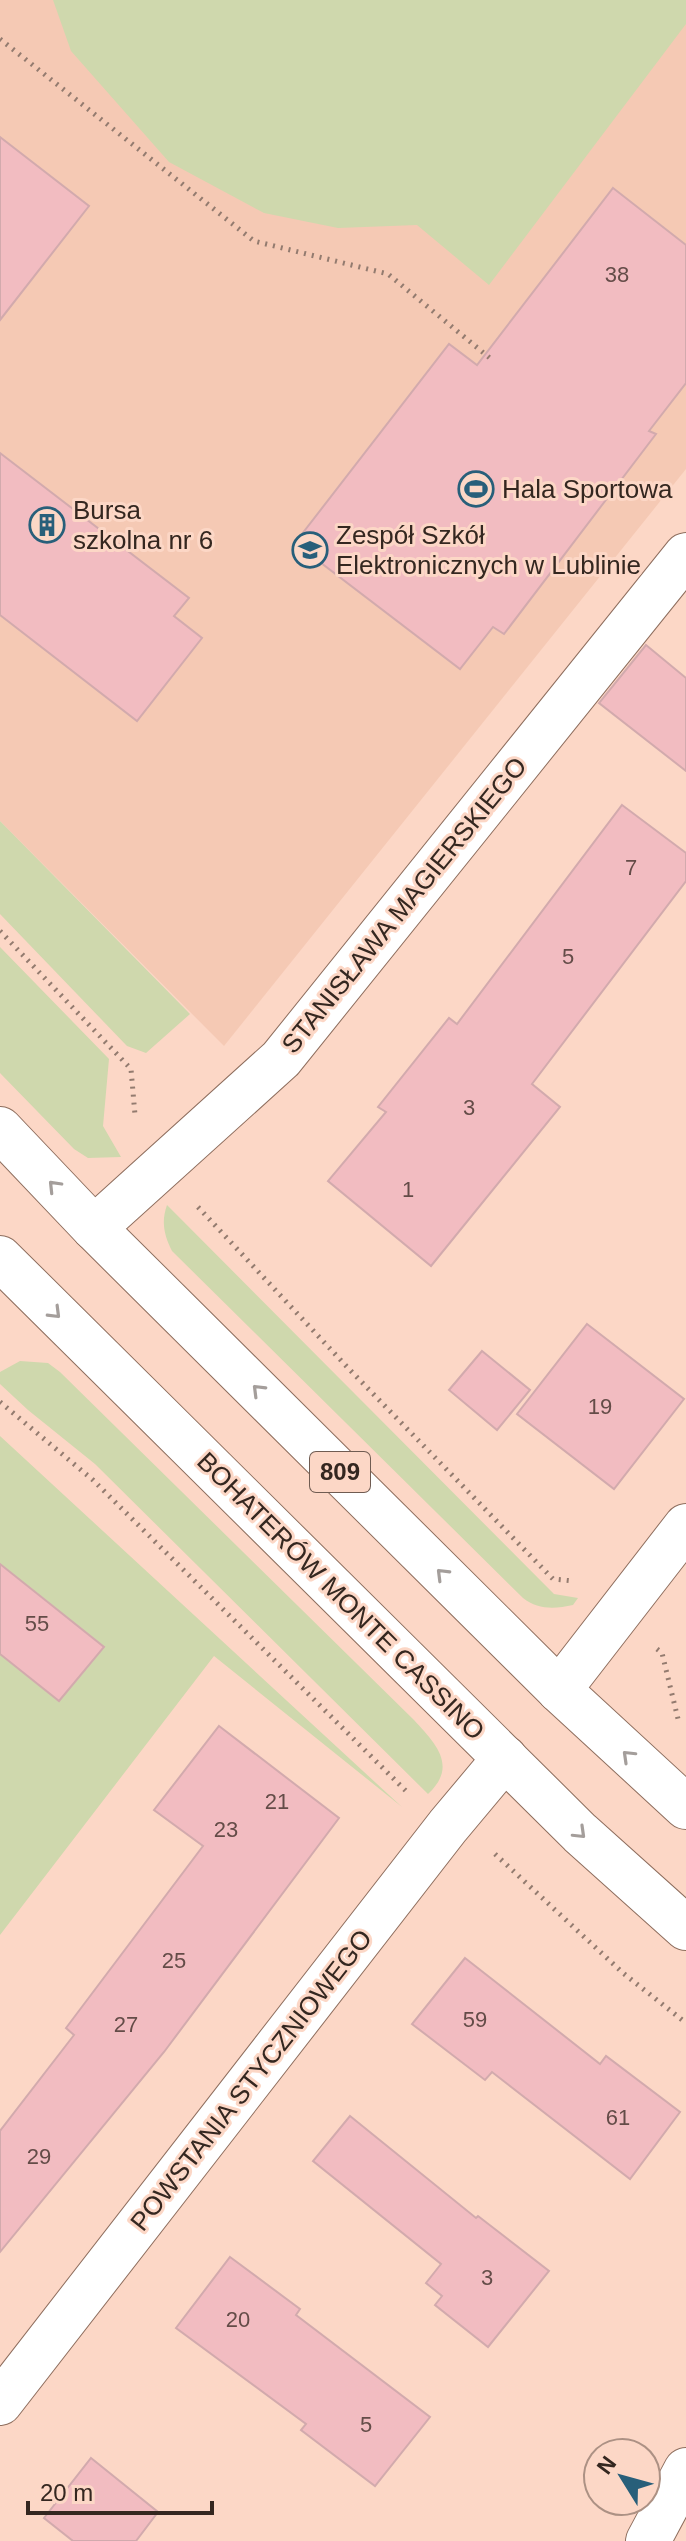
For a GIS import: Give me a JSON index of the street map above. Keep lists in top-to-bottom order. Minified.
{"streets":{"street":["STANISŁAWA MAGIERSKIEGO","809","BOHATERÓW MONTE CASSINO","POWSTANIA STYCZNIOWEGO"]},"crossings":[["STANISŁAWA MAGIERSKIEGO","809"],["BOHATERÓW MONTE CASSINO","POWSTANIA STYCZNIOWEGO"]],"places":{"sports":["Hala Sportowa"],"building":["Bursa szkolna nr 6"],"school or university":["Zespół Szkół Elektronicznych w Lublinie"]},"house_numbers":["38","7","5","3","1","19","55","21","23","25","59","27","61","29","3","20","5"],"scale_bar":"20 m","north":"top left"}
